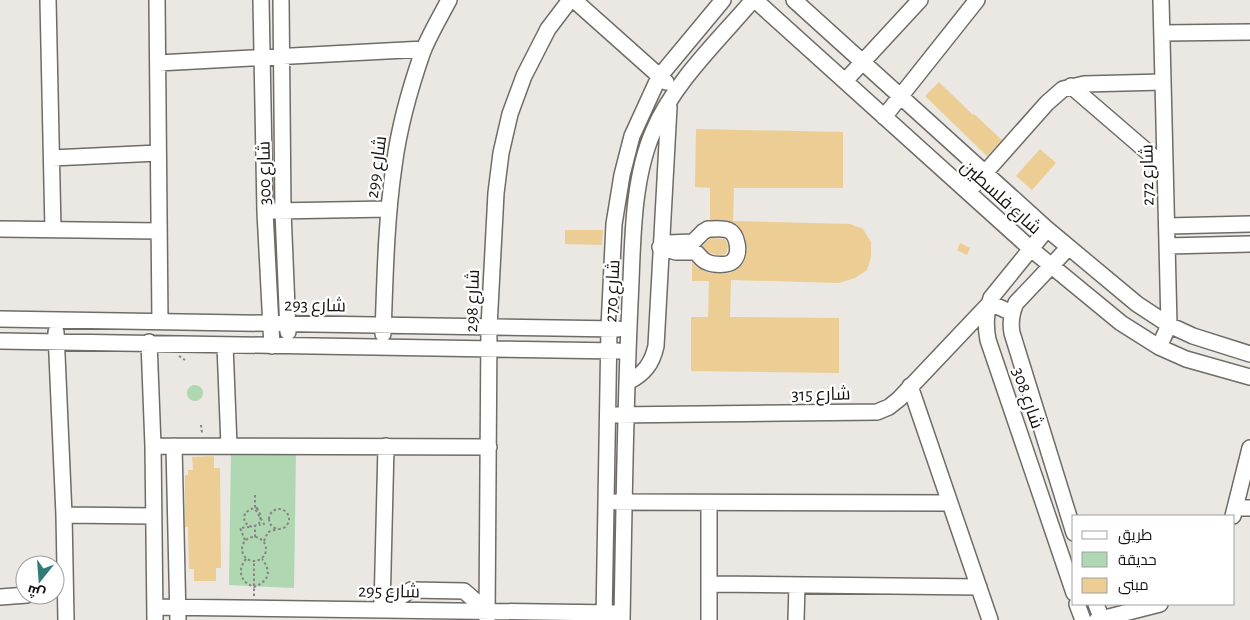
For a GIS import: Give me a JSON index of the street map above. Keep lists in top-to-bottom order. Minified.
{"streets":{"street":["شارع 299","شارع 300","شارع 272","شارع فلسطين","شارع 270","شارع 298","شارع 293","شارع 315","شارع 308","شارع 295"]},"crossings":[["شارع 299","شارع 293"],["شارع 300","شارع 293"],["شارع 272","شارع فلسطين"],["شارع فلسطين","شارع 270"],["شارع فلسطين","شارع 308"],["شارع 270","شارع 293"],["شارع 270","شارع 315"],["شارع 270","شارع 295"],["شارع 298","شارع 293"],["شارع 298","شارع 295"],["شارع 315","شارع 308"]],"legend":["طريق","حديقة","مبنى"],"north":"bottom"}
